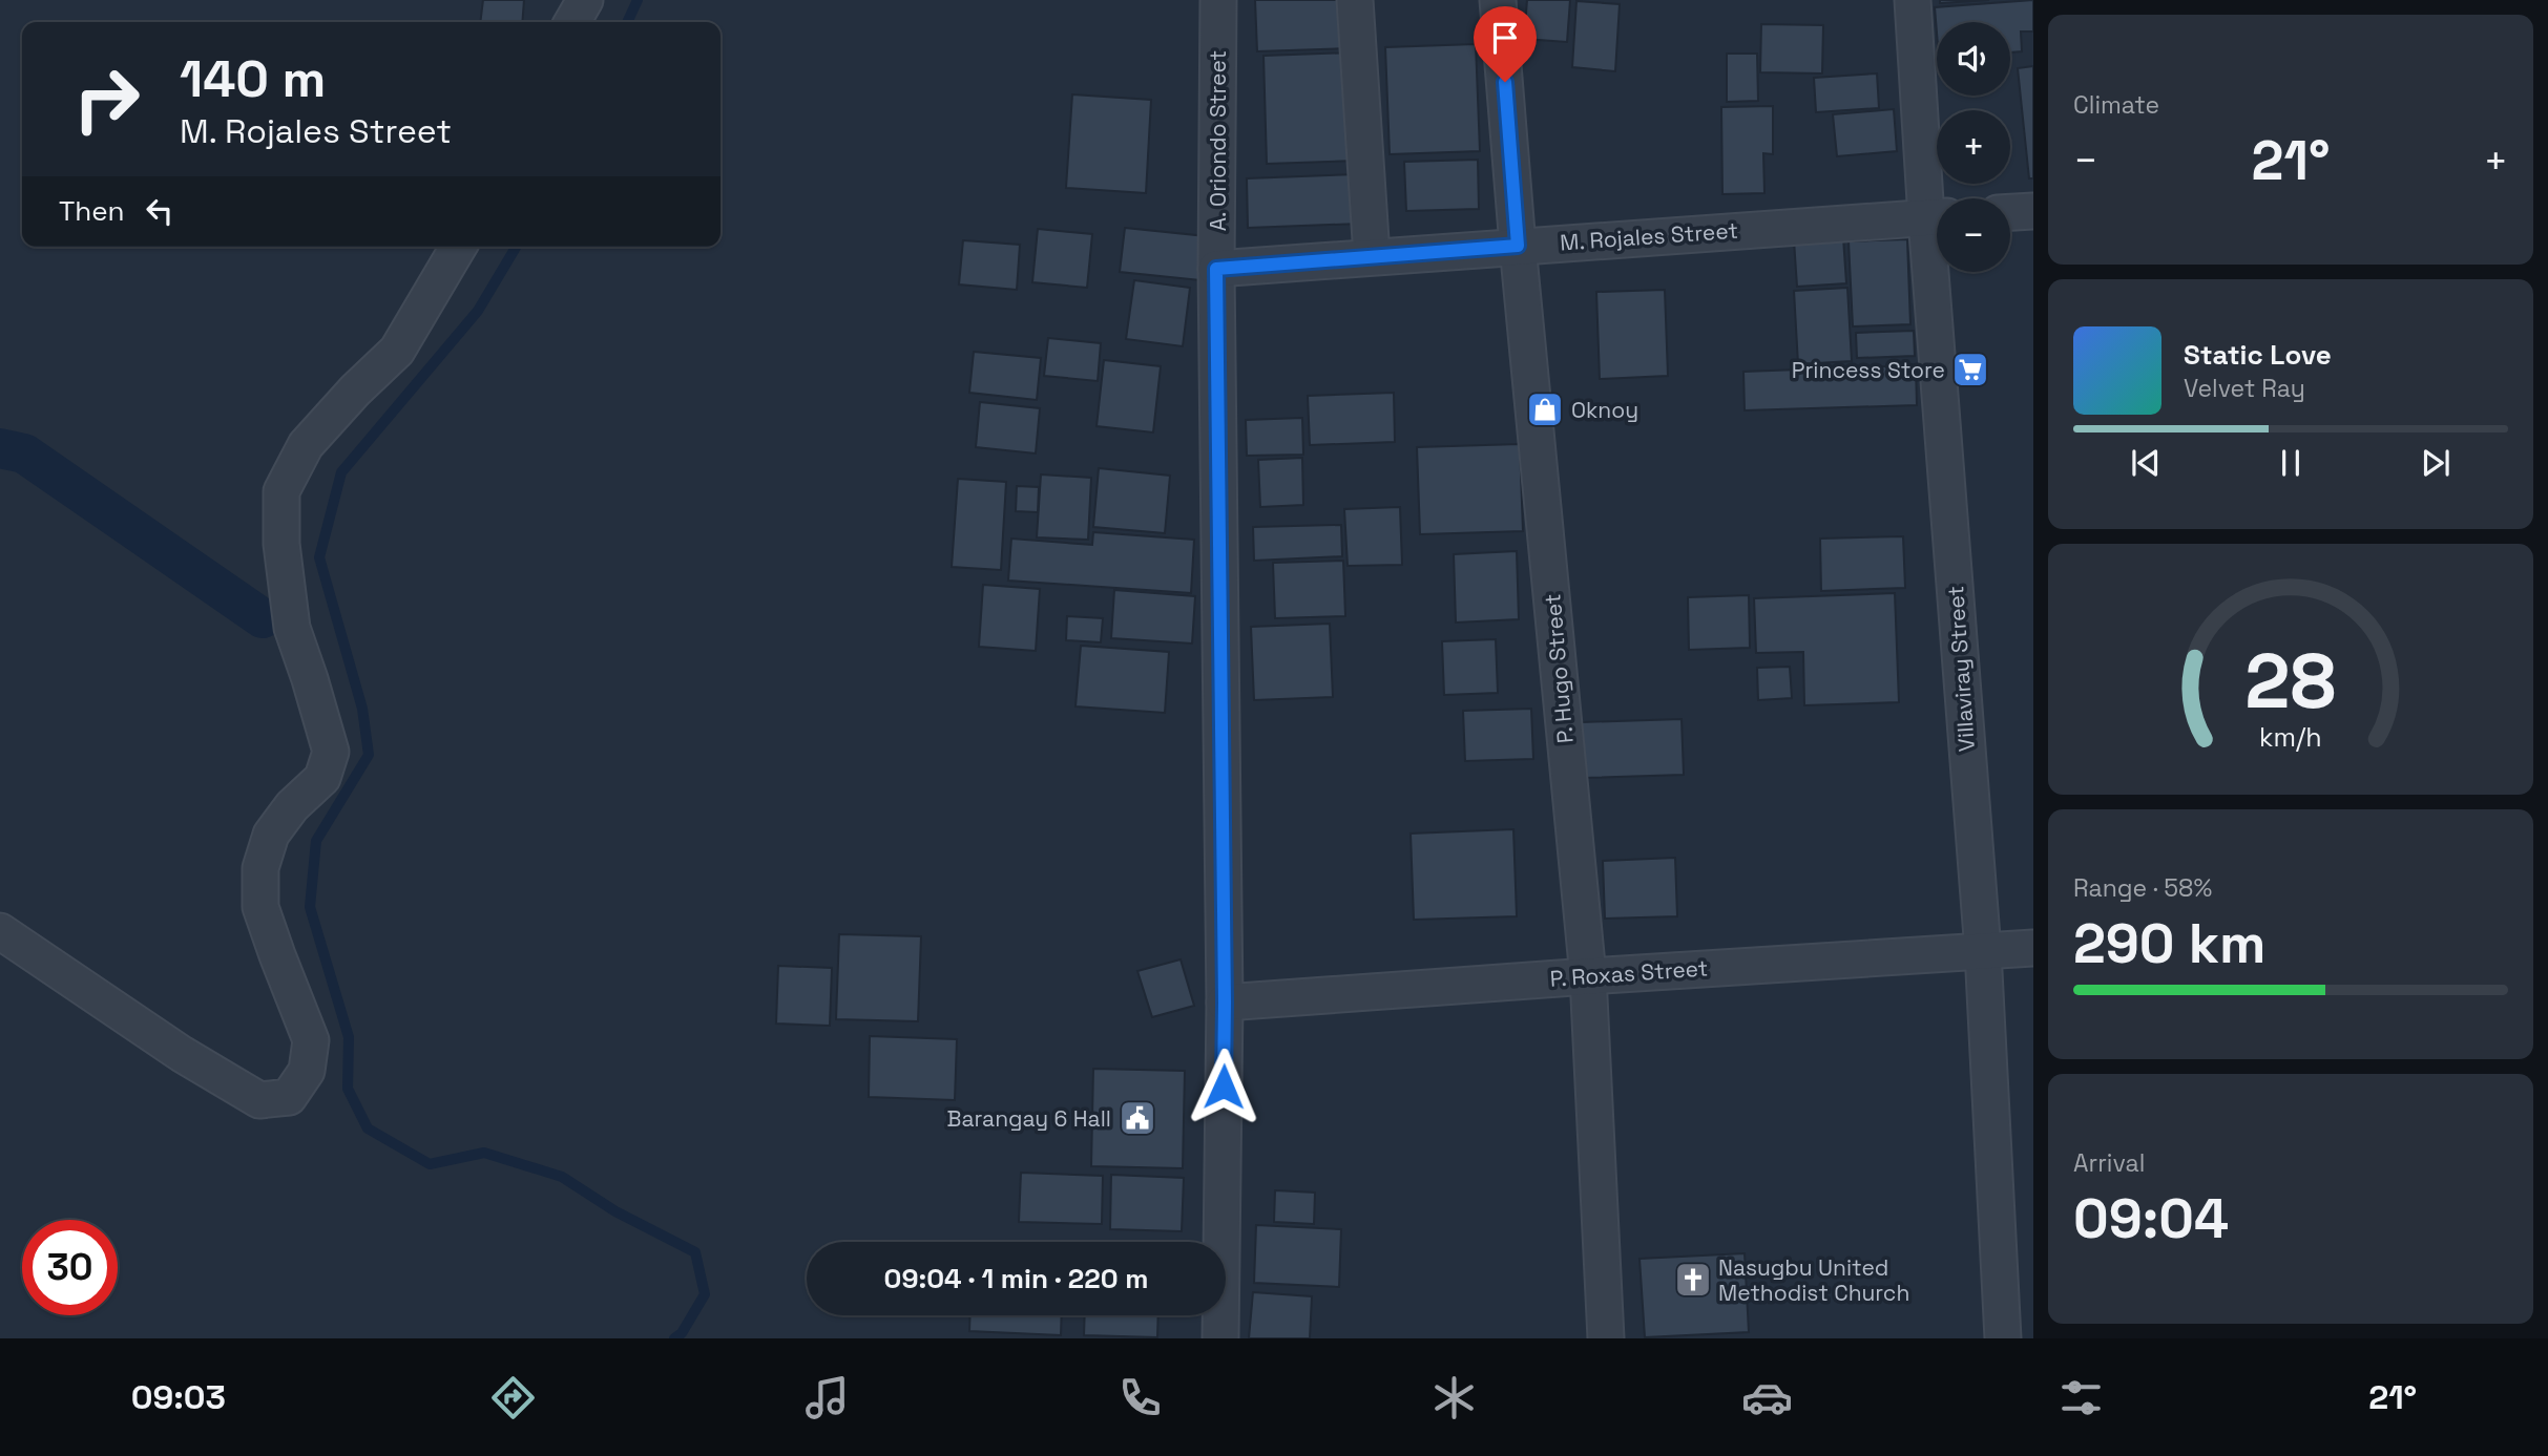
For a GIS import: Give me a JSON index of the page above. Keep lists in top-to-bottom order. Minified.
{"streets":{"street":["A. Oriondo Street","M. Rojales Street","P. Hugo Street","Villaviray Street","P. Roxas Street"]},"crossings":[["A. Oriondo Street","M. Rojales Street"],["A. Oriondo Street","P. Roxas Street"],["M. Rojales Street","P. Hugo Street"],["P. Hugo Street","P. Roxas Street"],["Villaviray Street","P. Roxas Street"]],"places":{"supermarket":["Princess Store"],"shop":["Oknoy"],"public building":["Barangay 6 Hall"],"church":["Nasugbu United Methodist Church"]},"page":{"tile":["Climate",["Range · 58%","290 km"],["Arrival","09:04"]],"map_buttons":["+","−"],"turn":["140 m","M. Rojales Street"],"heat":["−","21°","+"],"then":"Then","song":["Static Love","Velvet Ray"],"limit":"30","trip":"09:04 · 1 min · 220 m","tabs":["09:03","21°"],"gauge":["28","km/h"]}}
